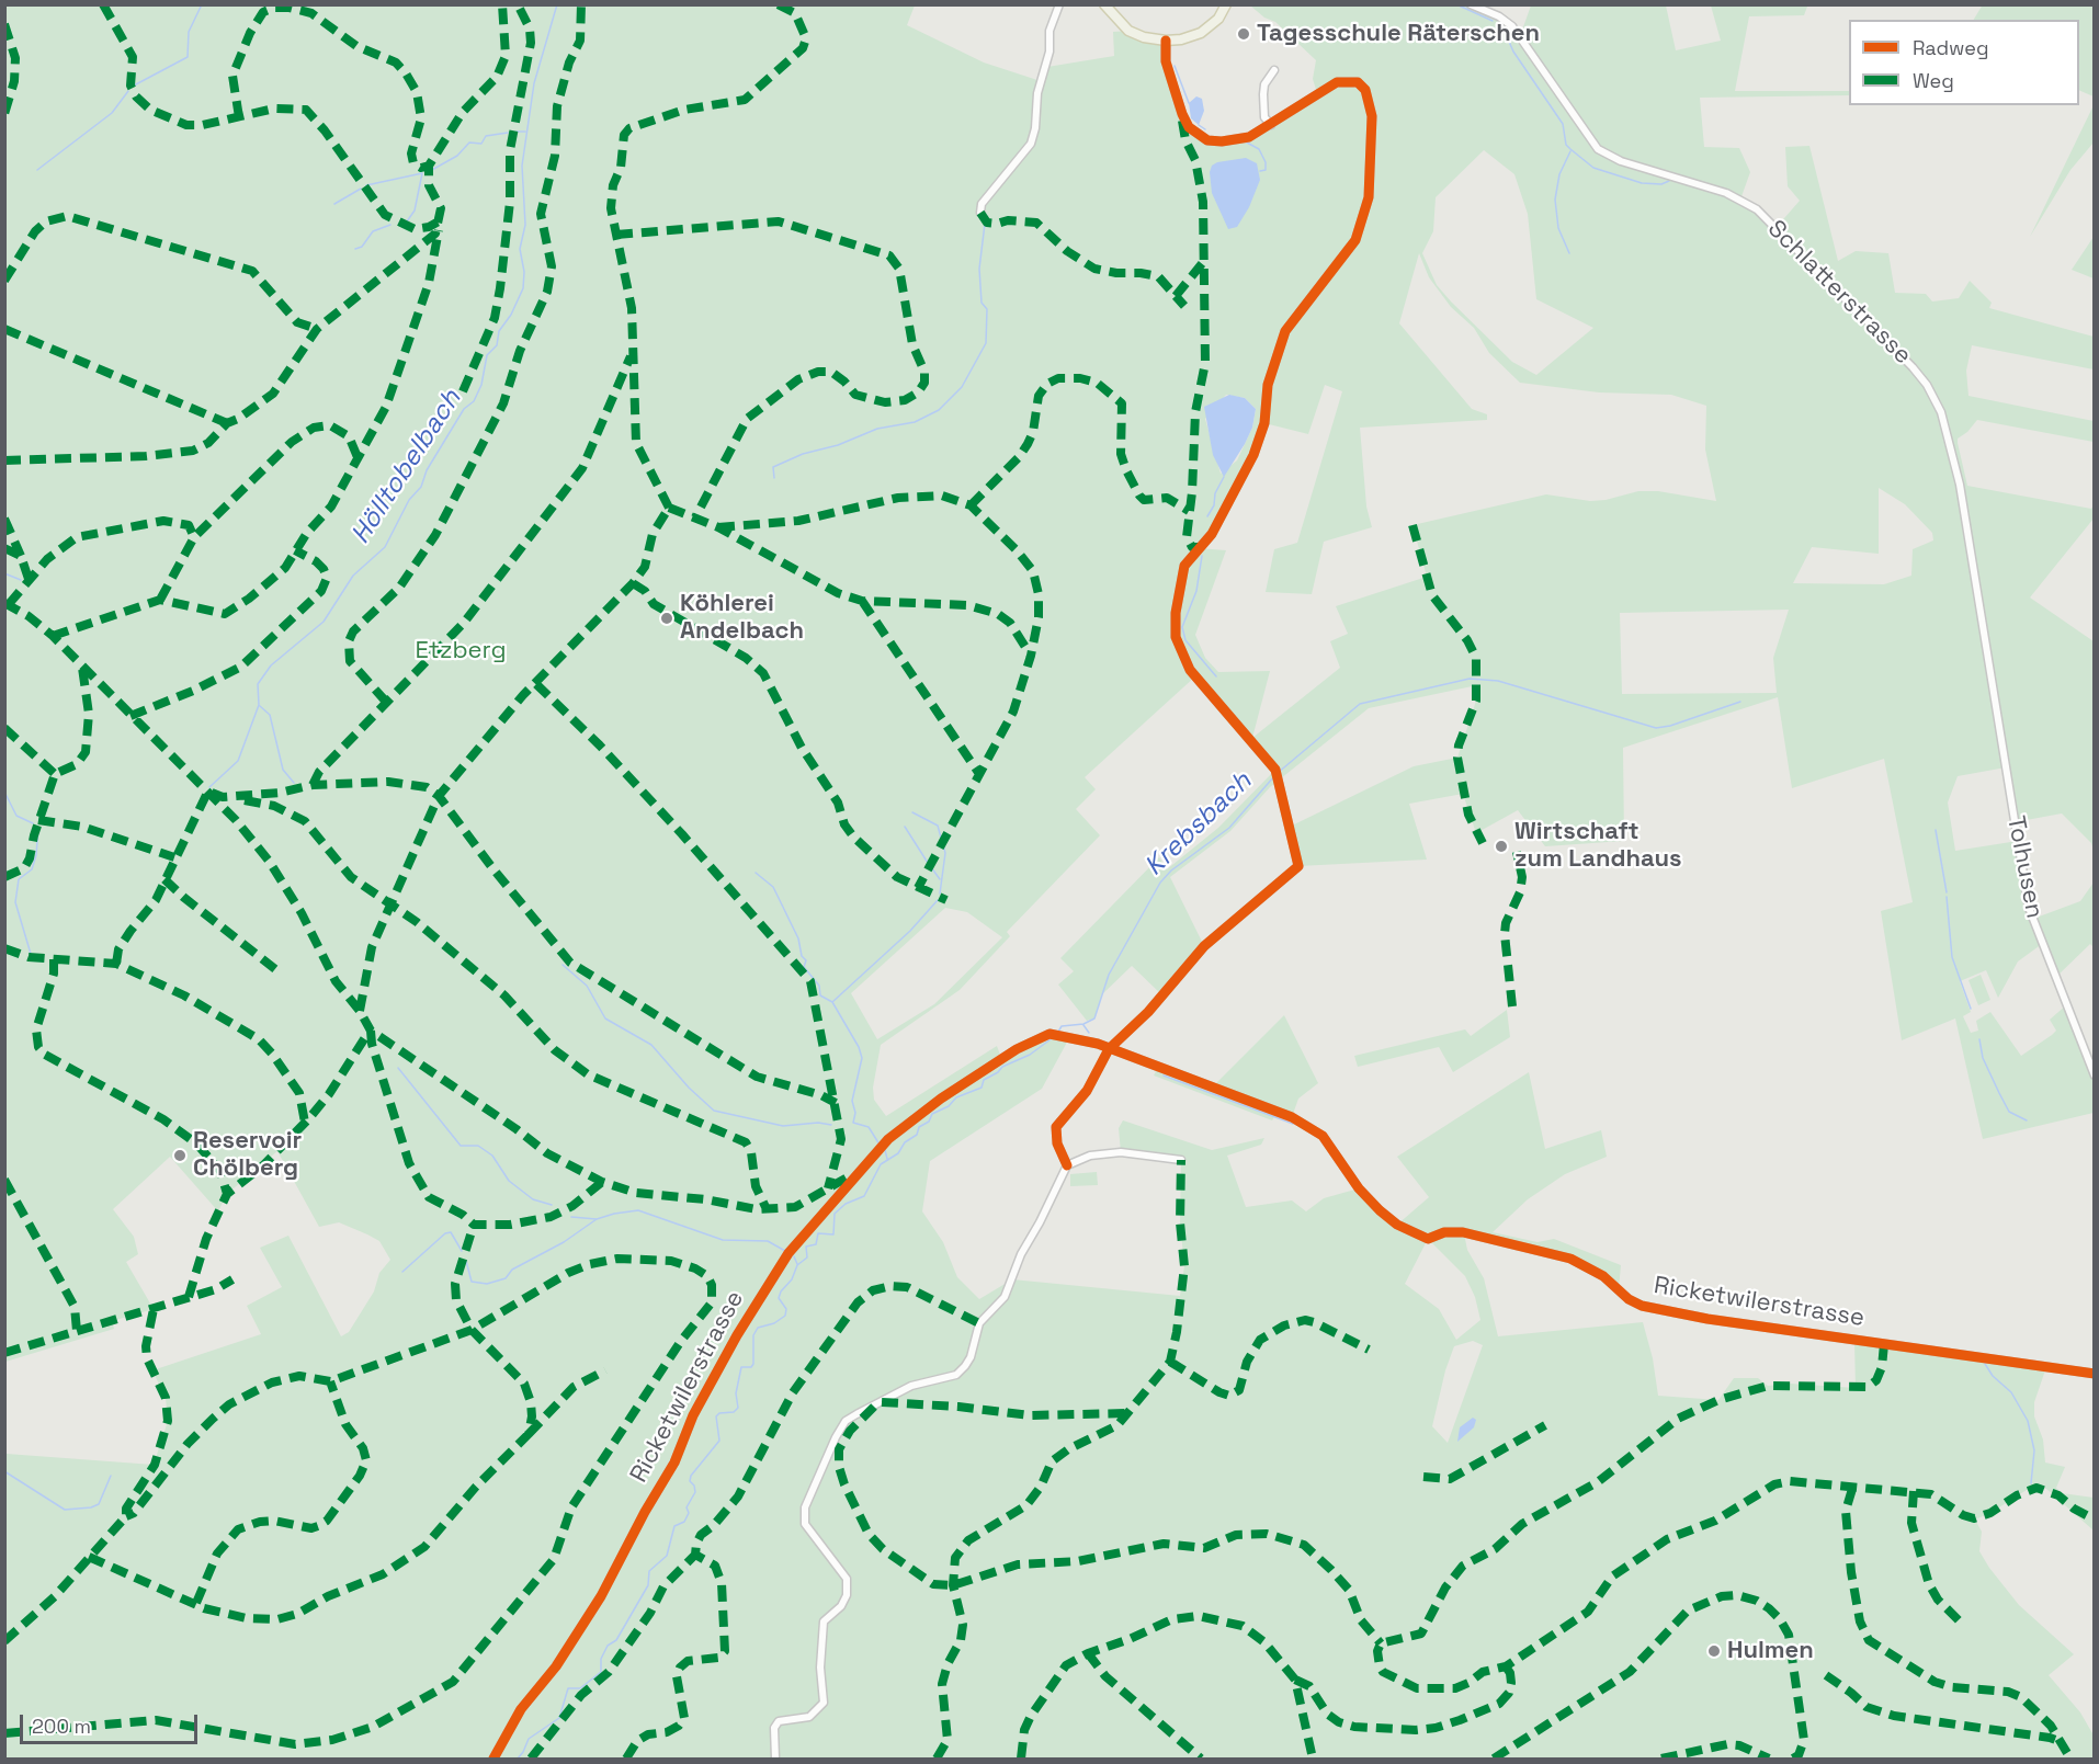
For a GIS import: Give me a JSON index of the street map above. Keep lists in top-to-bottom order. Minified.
{"streets":{"street":["Schlatterstrasse","Tolhusen","Ricketwilerstrasse"]},"crossings":[["Schlatterstrasse","Tolhusen"]],"water":["Hölltobelbach","Krebsbach"],"parks":["Etzberg"],"places":["Tagesschule Räterschen","Köhlerei Andelbach","Wirtschaft zum Landhaus","Reservoir Chölberg","Hulmen"],"legend":["Radweg","Weg"],"scale_bar":"200 m"}
